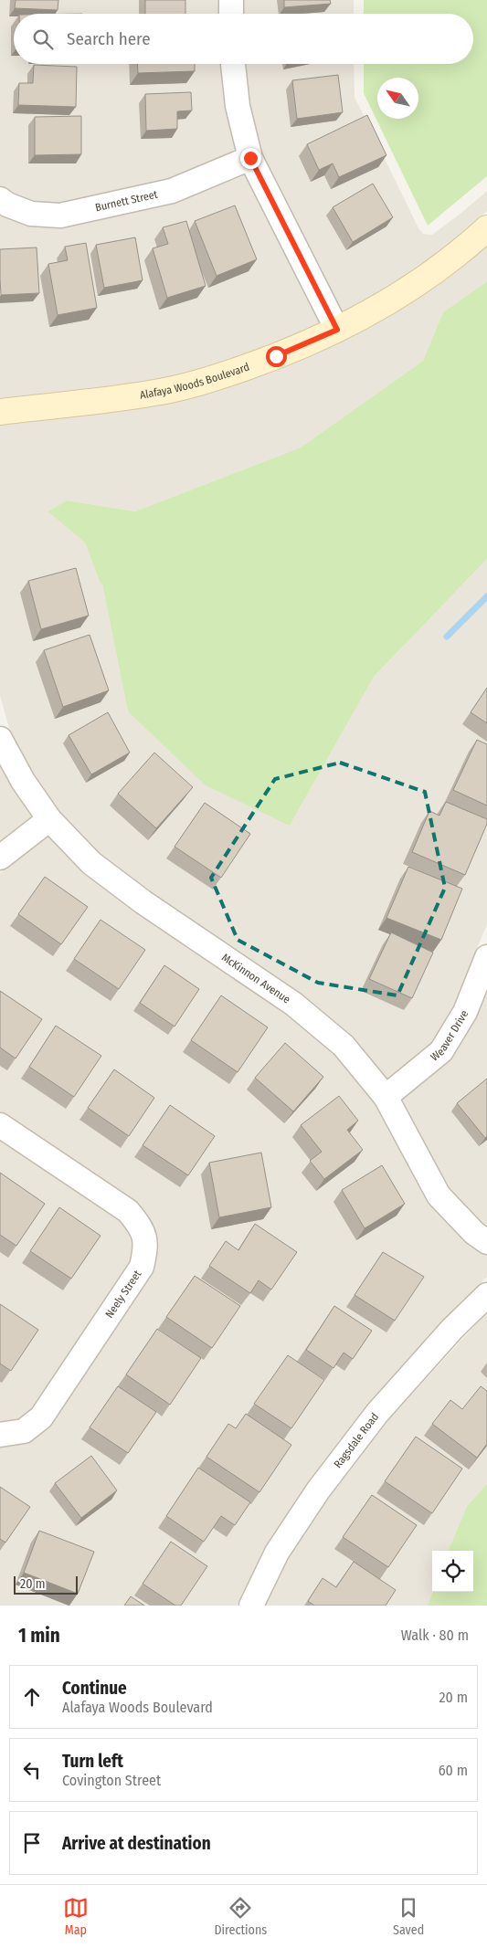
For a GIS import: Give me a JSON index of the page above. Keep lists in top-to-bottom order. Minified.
{"streets":{"street":["Burnett Street","Alafaya Woods Boulevard","McKinnon Avenue","Weaver Drive","Neely Street","Ragsdale Road"]},"crossings":[["McKinnon Avenue","Weaver Drive"]],"scale_bar":"20 m","north":"top left","page":{"search":"Search here","scale":"20 m","heading":["1 min","Walk · 80 m"],"list":[["Continue","Alafaya Woods Boulevard","20 m"],["Turn left","Covington Street","60 m"],"Arrive at destination"],"nav":["Map","Directions","Saved"]}}
